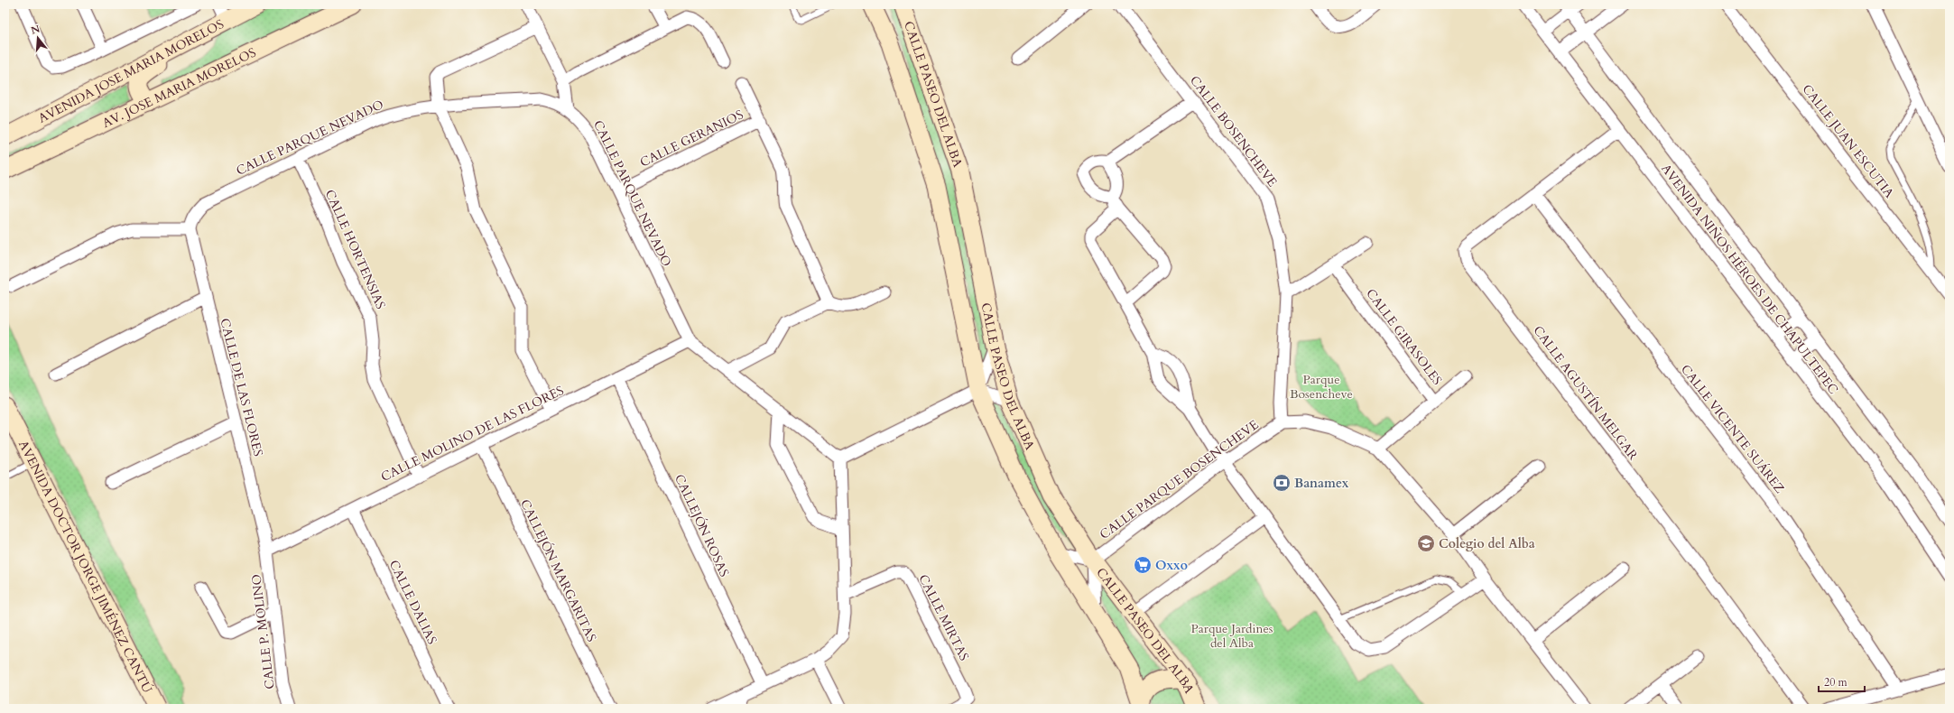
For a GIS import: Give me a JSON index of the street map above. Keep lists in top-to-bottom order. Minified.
{"streets":{"street":["AVENIDA JOSE MARIA MORELOS","AV. JOSE MARIA MORELOS","CALLE PASEO DEL ALBA","CALLE BOSENCHEVE","CALLE PARQUE NEVADO","CALLE GERANIOS","CALLE JUAN ESCUTIA","CALLE HORTENSIAS","AVENIDA NIÑOS HÉROES DE CHAPULTEPEC","CALLE GIRASOLES","CALLE DE LAS FLORES","CALLE AGUSTÍN MELGAR","CALLE VICENTE SUÁREZ","CALLE MOLINO DE LAS FLORES","CALLE PARQUE BOSENCHEVE","CALLEJÓN ROSAS","AVENIDA DOCTOR JORGE JIMÉNEZ CANTÚ","CALLEJÓN MARGARITAS","CALLE DALIAS","CALLE MIRTAS","CALLE P. MOLINO"]},"crossings":[["CALLE PASEO DEL ALBA","CALLE PARQUE BOSENCHEVE"],["CALLE BOSENCHEVE","CALLE PARQUE BOSENCHEVE"],["CALLE PARQUE NEVADO","CALLE GERANIOS"],["CALLE PARQUE NEVADO","CALLE HORTENSIAS"],["CALLE PARQUE NEVADO","CALLE DE LAS FLORES"],["CALLE PARQUE NEVADO","CALLE MOLINO DE LAS FLORES"],["CALLE HORTENSIAS","CALLE MOLINO DE LAS FLORES"],["AVENIDA NIÑOS HÉROES DE CHAPULTEPEC","CALLE AGUSTÍN MELGAR"],["CALLE DE LAS FLORES","CALLE MOLINO DE LAS FLORES"],["CALLE DE LAS FLORES","CALLE P. MOLINO"],["CALLE AGUSTÍN MELGAR","CALLE VICENTE SUÁREZ"],["CALLE MOLINO DE LAS FLORES","CALLEJÓN ROSAS"],["CALLE MOLINO DE LAS FLORES","CALLEJÓN MARGARITAS"],["CALLE MOLINO DE LAS FLORES","CALLE DALIAS"],["CALLE MOLINO DE LAS FLORES","CALLE P. MOLINO"]],"parks":["Parque Bosencheve","Parque Jardines del Alba"],"places":{"bank":["Banamex"],"school or university":["Colegio del Alba"],"supermarket":["Oxxo"]},"scale_bar":"20 m","north":"top"}
